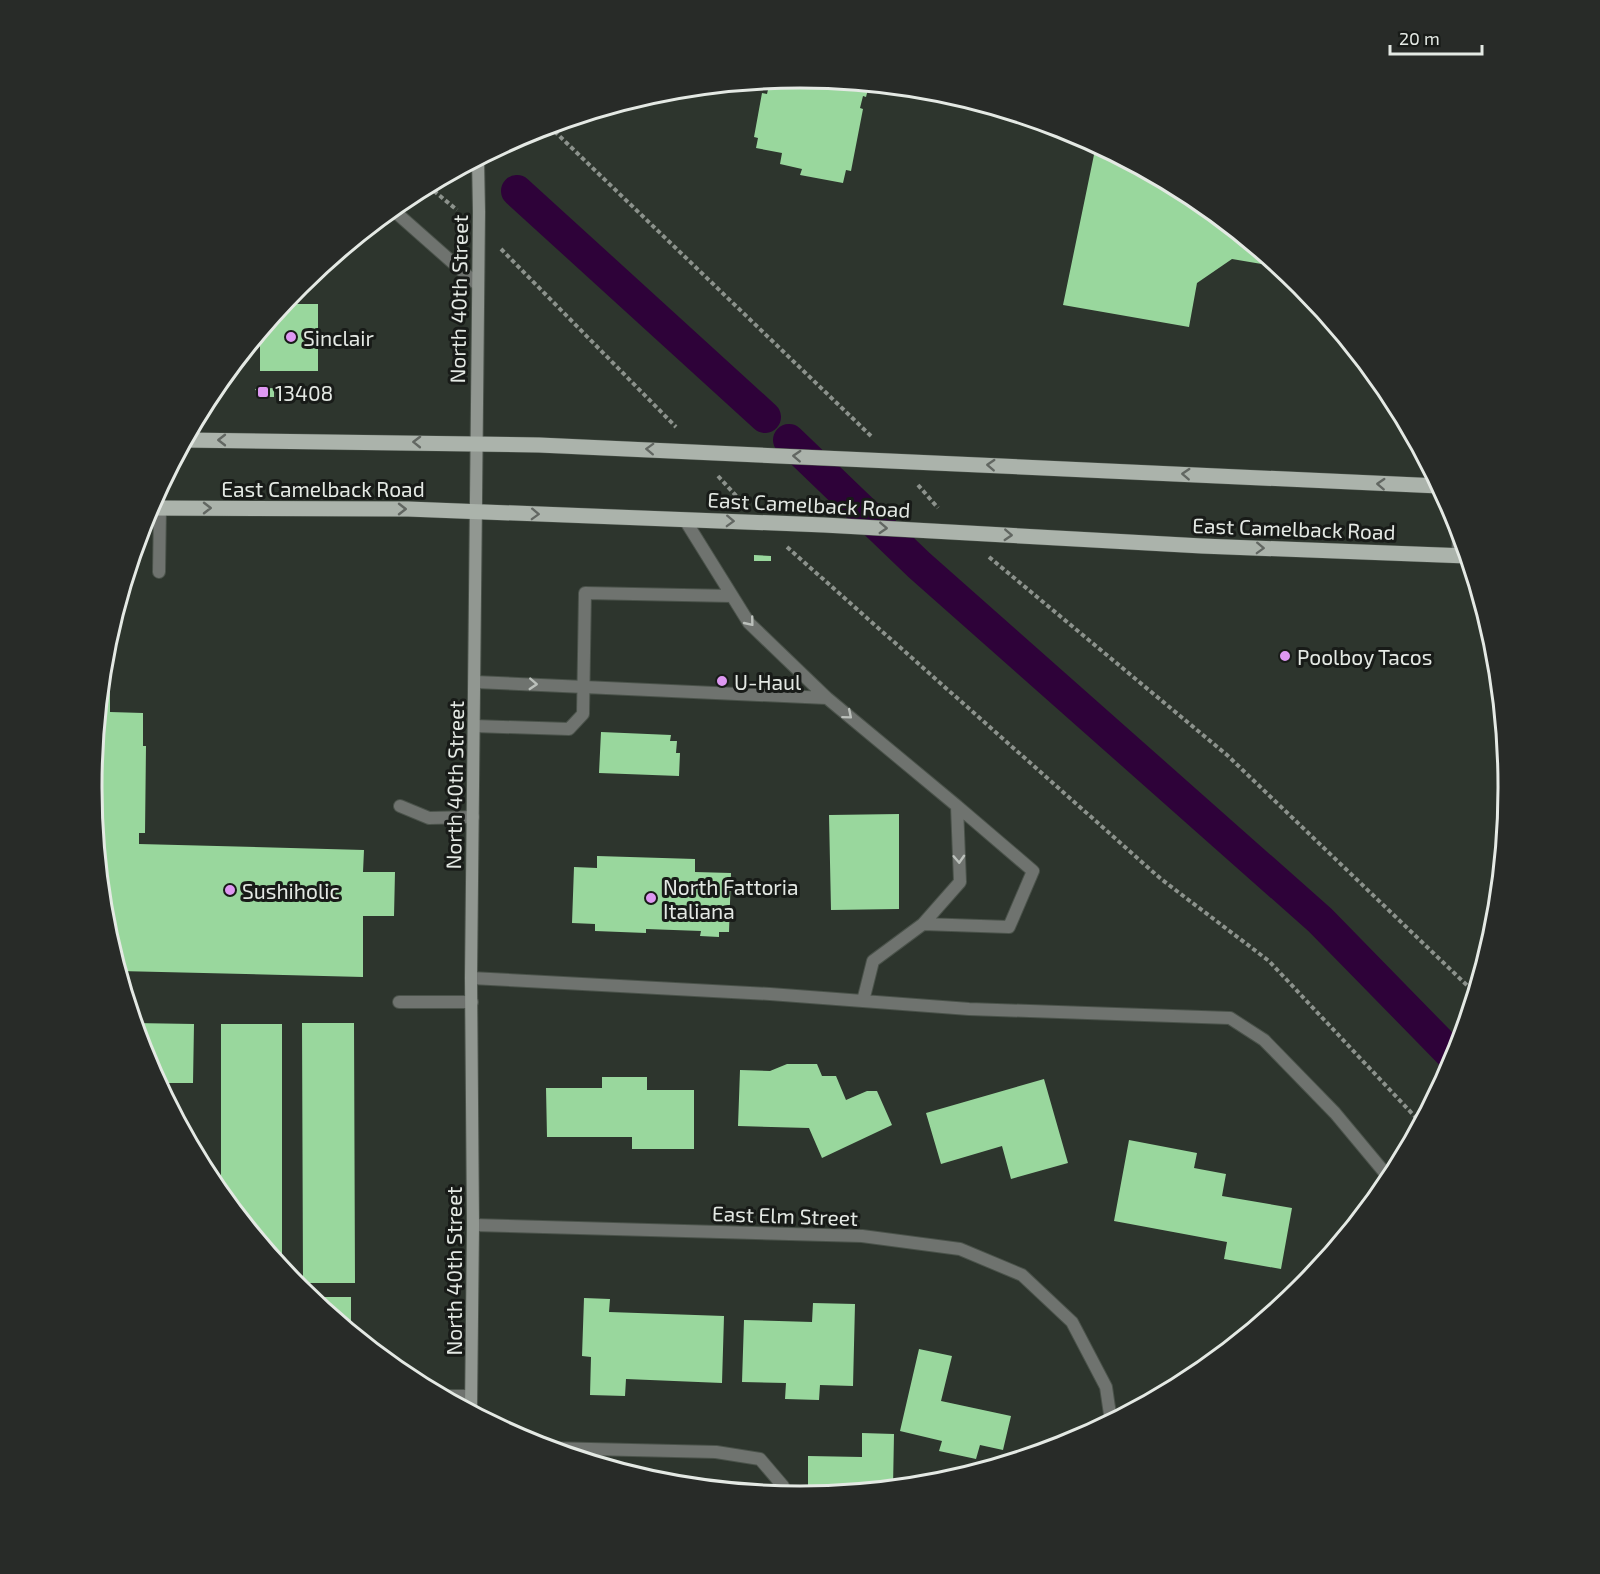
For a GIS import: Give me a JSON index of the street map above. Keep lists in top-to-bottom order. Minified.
{"streets":{"main road":["North 40th Street","East Camelback Road"],"street":["East Elm Street"]},"crossings":[["North 40th Street","East Camelback Road"],["North 40th Street","East Elm Street"]],"places":{"other":["Sinclair","Poolboy Tacos","U-Haul","Sushiholic","North Fattoria Italiana"],"transit":["13408"]},"scale_bar":"20 m"}
